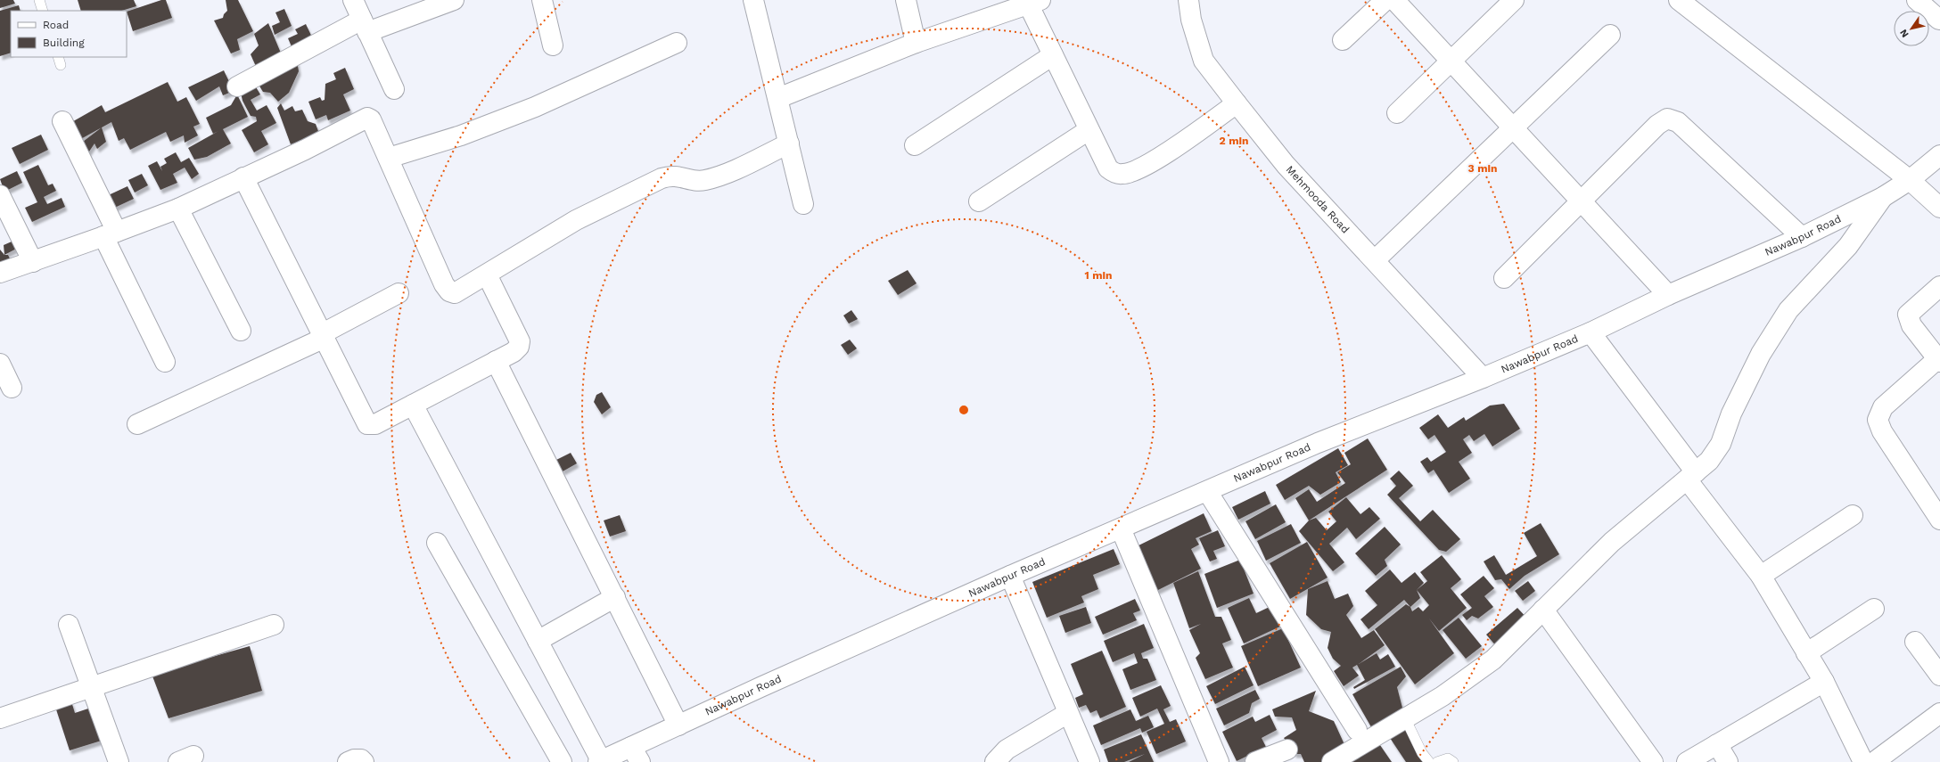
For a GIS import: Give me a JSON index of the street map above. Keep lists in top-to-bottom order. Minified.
{"streets":{"street":["Mehmooda Road","Nawabpur Road"]},"crossings":[["Mehmooda Road","Nawabpur Road"]],"legend":["Road","Building"],"north":"bottom left","rings":["2 min","3 min","1 min"]}
